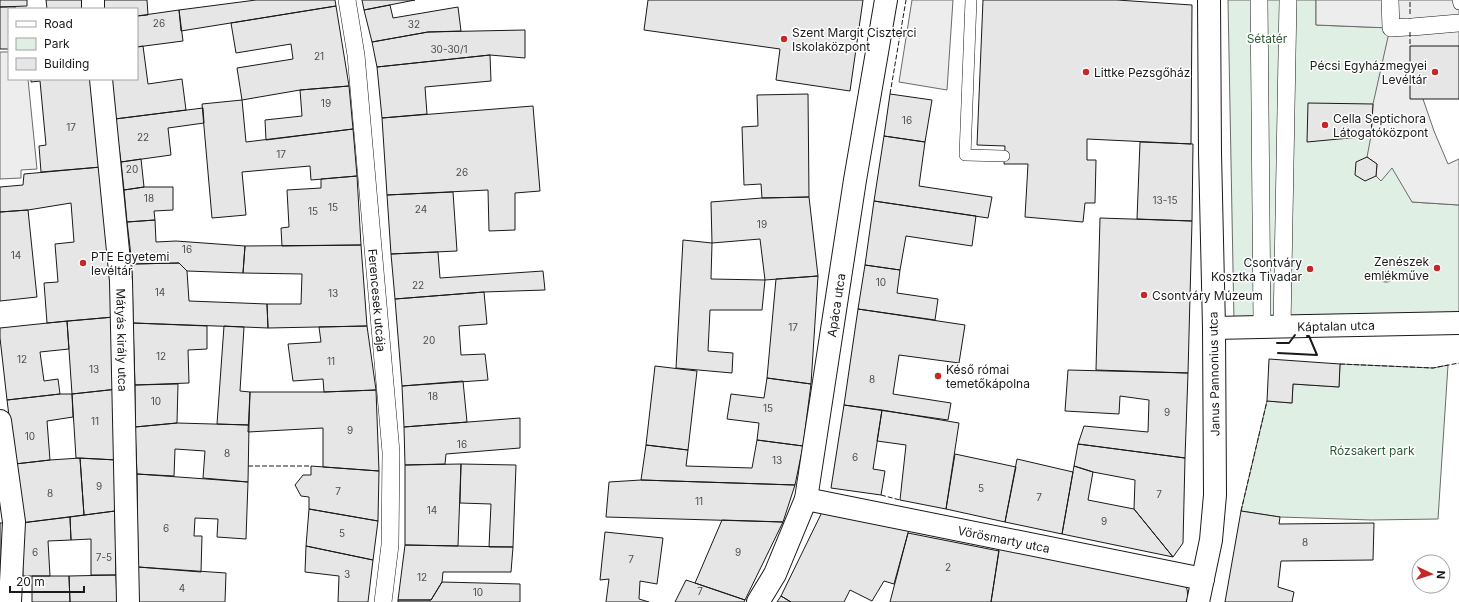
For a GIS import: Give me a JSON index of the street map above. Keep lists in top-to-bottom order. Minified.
{"streets":{"street":["Ferencesek utcája","Apáca utca","Káptalan utca","Mátyás király utca","Janus Pannonius utca","Vörösmarty utca"]},"crossings":[["Apáca utca","Vörösmarty utca"],["Káptalan utca","Janus Pannonius utca"],["Janus Pannonius utca","Vörösmarty utca"]],"parks":["Sétatér","Rózsakert park"],"places":["Szent Margit Ciszterci Iskolaközpont","Littke Pezsgőház","Pécsi Egyházmegyei Levéltár","Cella Septichora Látogatóközpont","PTE Egyetemi levéltár","Zenészek emlékműve","Csontváry Kosztka Tivadar","Csontváry Múzeum","Késő római temetőkápolna"],"house_numbers":["26","32","30-30/1","21","19","16","17","22","17","20","26","18","13-15","15","24","15","19","16","14","10","22","14","13","17","20","12","12","11","13","8","18","10","15","9","11","9","10","16","8","6","13","9","5","7","8","7","7","11","14","9","6","5","8","6","9","7-5","7","2","3","12","4","7","10"],"legend":["Road","Park","Building"],"scale_bar":"20 m","north":"right"}
